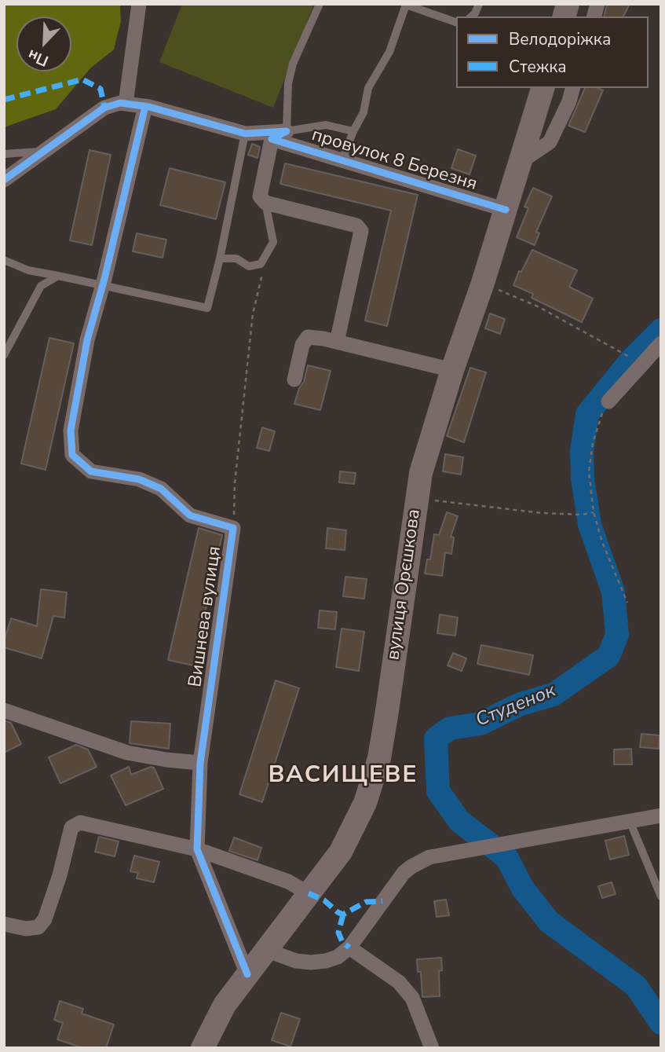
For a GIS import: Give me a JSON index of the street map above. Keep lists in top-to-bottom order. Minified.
{"streets":{"main road":["вулиця Орєшкова"],"street":["провулок 8 Березня","Вишнева вулиця"]},"crossings":[["провулок 8 Березня","вулиця Орєшкова"],["провулок 8 Березня","Вишнева вулиця"],["вулиця Орєшкова","Вишнева вулиця"]],"districts":["ВАСИЩЕВЕ"],"water":["Студенок"],"legend":["Велодоріжка","Стежка"],"north":"bottom left"}
